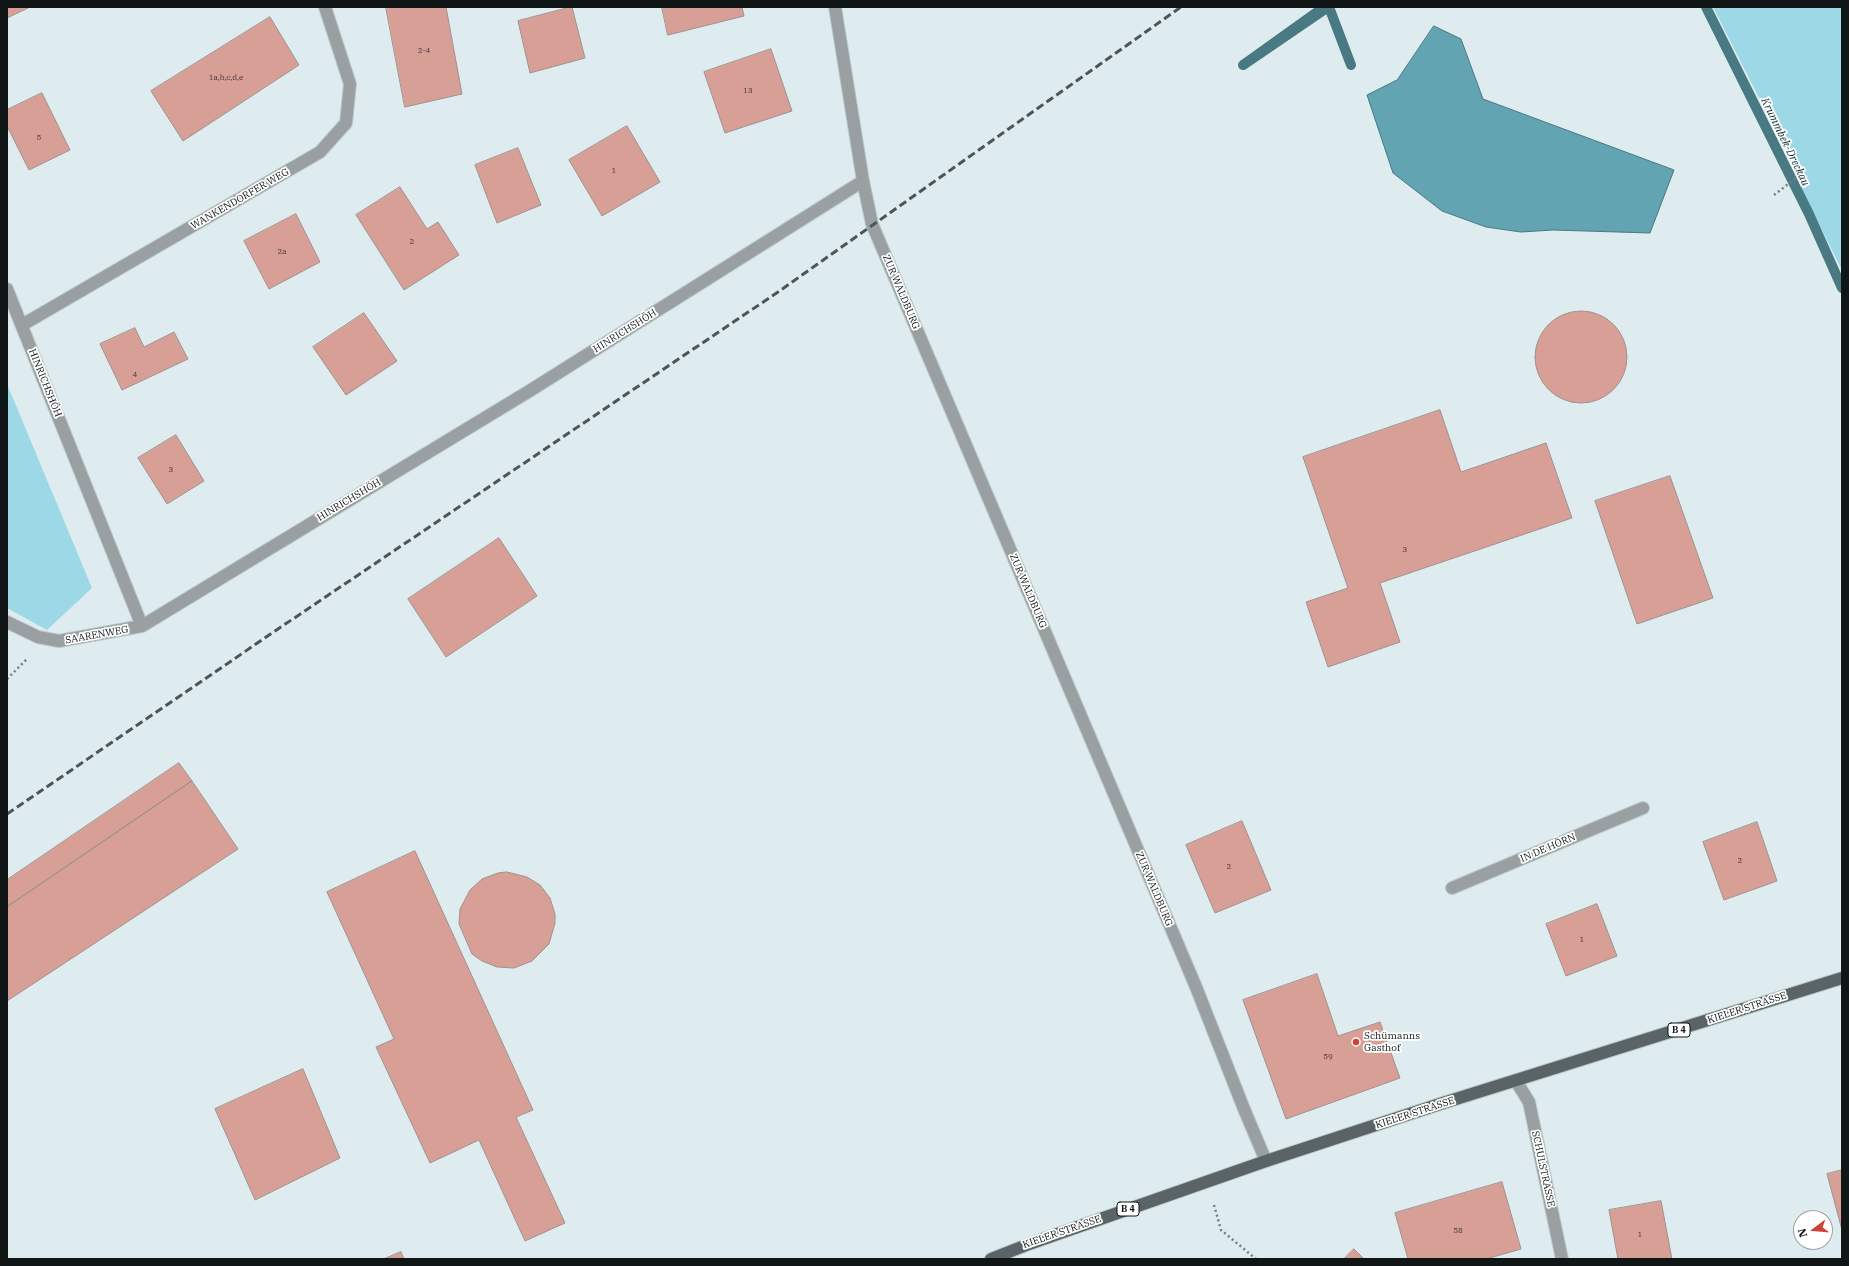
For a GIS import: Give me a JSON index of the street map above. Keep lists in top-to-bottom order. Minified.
{"streets":{"main road":["KIELER STRASSE","B 4"],"street":["WANKENDORFER WEG","ZUR WALDBURG","HINRICHSHÖH","SAARENWEG","IN DE HÖRN","SCHULSTRASSE"]},"crossings":[["WANKENDORFER WEG","HINRICHSHÖH"],["ZUR WALDBURG","HINRICHSHÖH"],["ZUR WALDBURG","KIELER STRASSE"],["HINRICHSHÖH","SAARENWEG"],["KIELER STRASSE","SCHULSTRASSE"]],"water":["Krummbek-Dreckau"],"places":["Schümanns Gasthof"],"house_numbers":["2-4","1a,b,c,d,e","13","5","1","2","2a","4","3","3","2","2","1","59","58","1"],"north":"left"}
